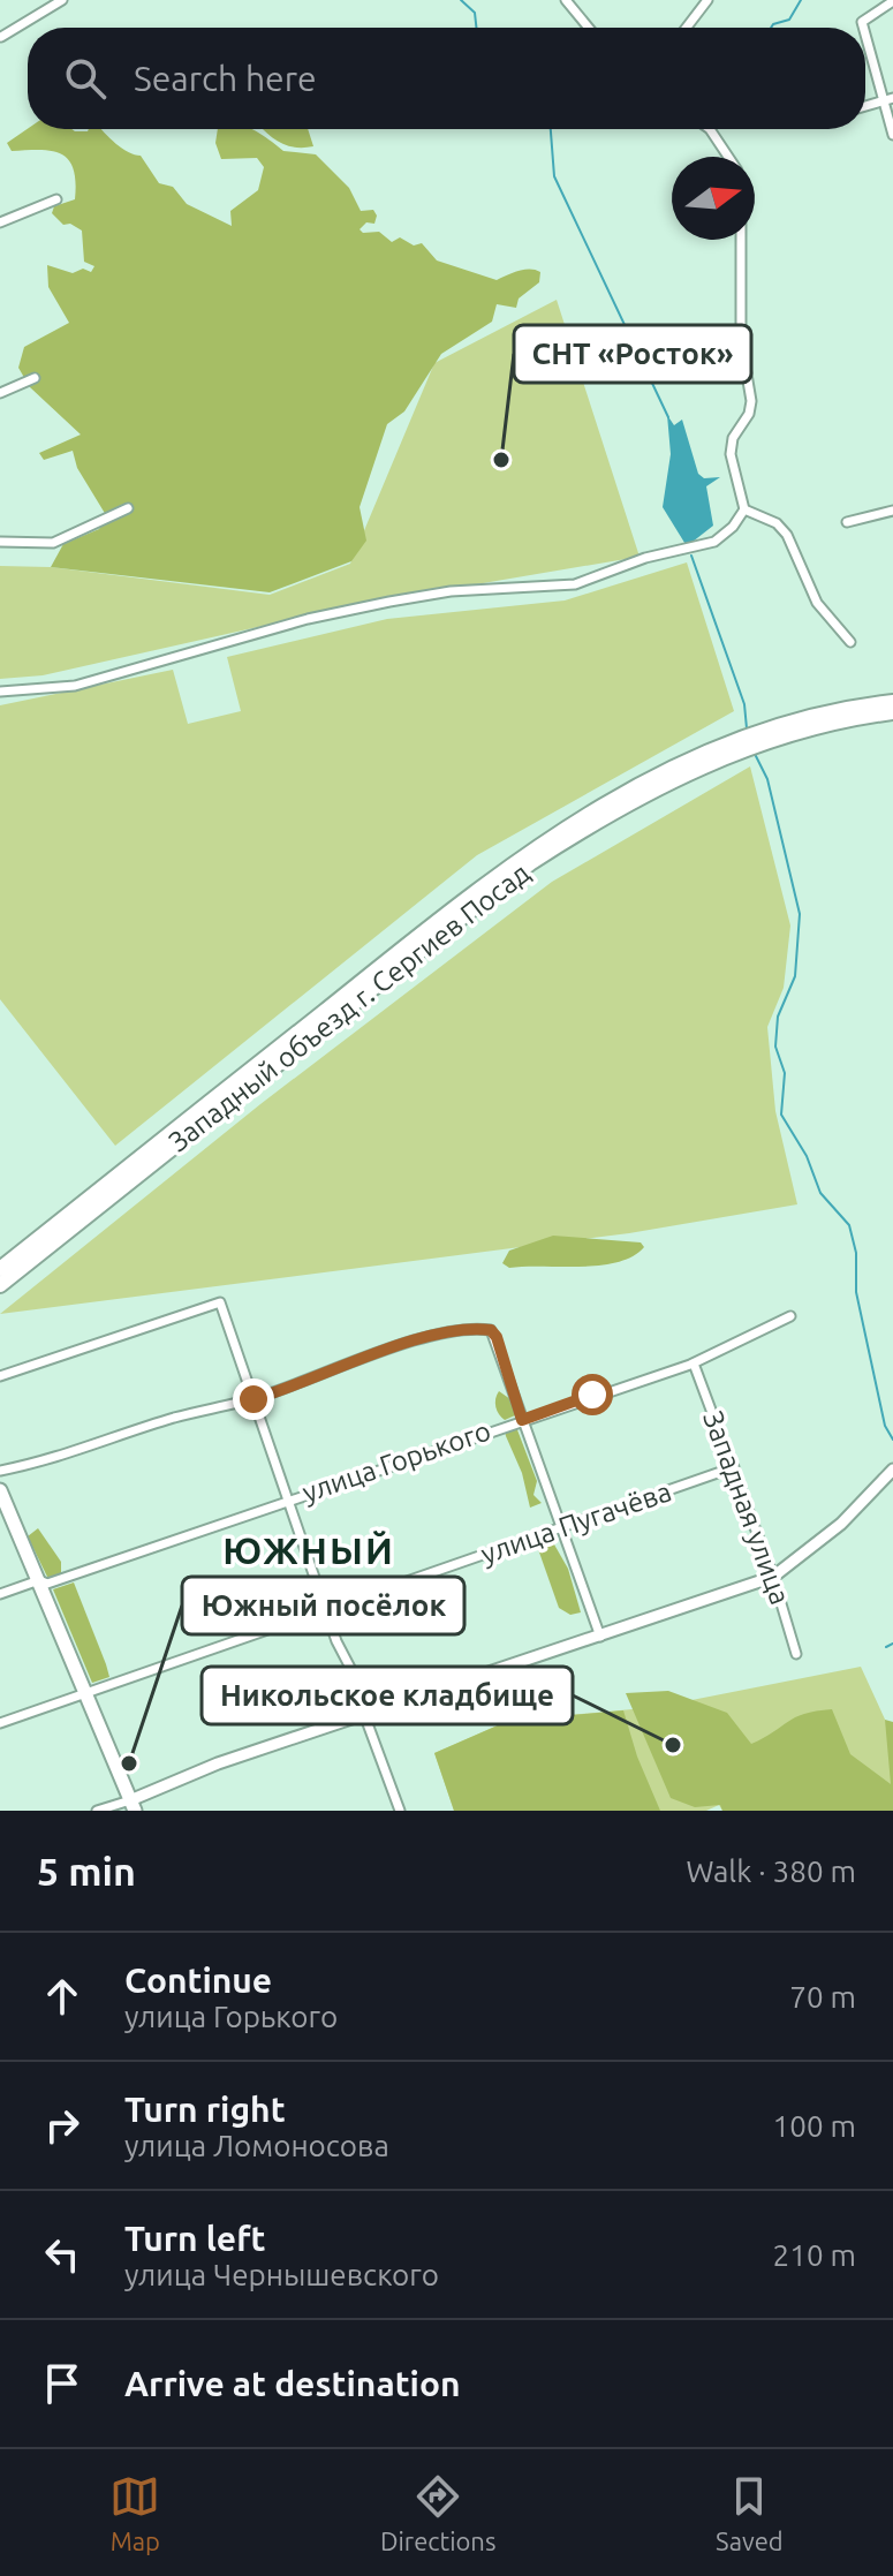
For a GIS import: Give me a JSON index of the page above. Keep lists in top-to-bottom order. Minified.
{"streets":{"main road":["Западный объезд г. Сергиев Посад"],"street":["улица Горького","Западная улица","улица Пугачёва"]},"crossings":[["улица Горького","Западная улица"],["Западная улица","улица Пугачёва"]],"districts":["ЮЖНЫЙ"],"places":["СНТ «Росток»","Никольское кладбище","Южный посёлок"],"north":"right","page":{"search":"Search here","heading":["5 min","Walk · 380 m"],"list":[["Continue","улица Горького","70 m"],["Turn right","улица Ломоносова","100 m"],["Turn left","улица Чернышевского","210 m"],"Arrive at destination"],"nav":["Map","Directions","Saved"]}}
